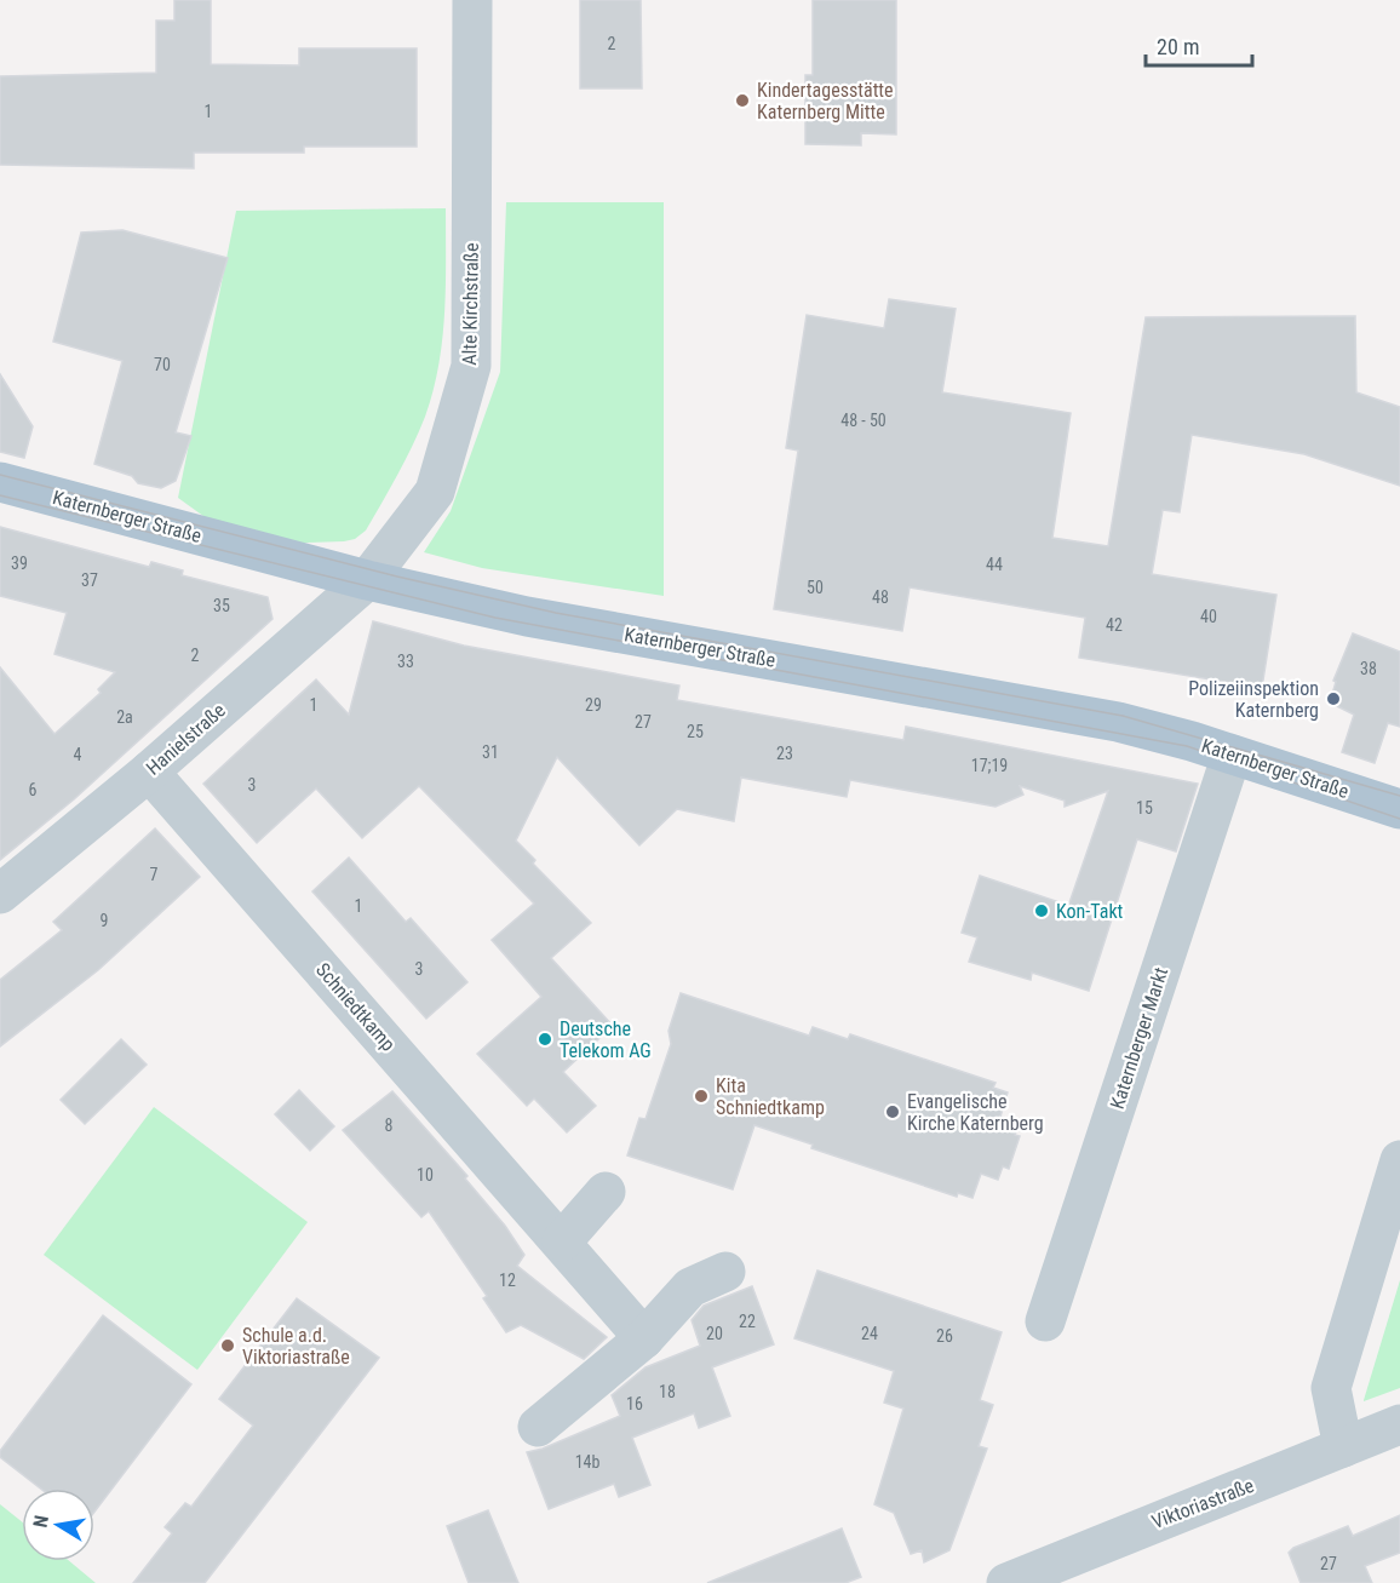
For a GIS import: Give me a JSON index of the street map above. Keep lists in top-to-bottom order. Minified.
{"streets":{"main road":["Katernberger Straße"],"street":["Alte Kirchstraße","Hanielstraße","Schniedtkamp","Katernberger Markt","Viktoriastraße"]},"crossings":[["Alte Kirchstraße","Katernberger Straße"],["Alte Kirchstraße","Hanielstraße"],["Katernberger Straße","Hanielstraße"],["Katernberger Straße","Katernberger Markt"],["Hanielstraße","Schniedtkamp"]],"places":["Kindertagesstätte Katernberg Mitte","Polizeiinspektion Katernberg","Kon-Takt","Deutsche Telekom AG","Kita Schniedtkamp","Evangelische Kirche Katernberg","Schule a.d. Viktoriastraße"],"house_numbers":["2","1","70","48 - 50","39","44","37","50","48","35","40","42","2","33","38","1","29","2a","27","25","31","23","4","17;19","3","6","15","7","1","9","3","8","10","12","22","20","24","26","18","16","14b","27"],"scale_bar":"20 m","north":"left"}
